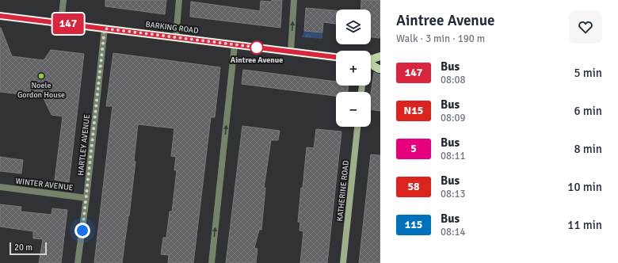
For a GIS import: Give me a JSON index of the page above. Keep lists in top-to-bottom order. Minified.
{"streets":{"main road":["BARKING ROAD","KATHERINE ROAD"],"street":["HARTLEY AVENUE","WINTER AVENUE"]},"crossings":[["BARKING ROAD","HARTLEY AVENUE"],["HARTLEY AVENUE","WINTER AVENUE"]],"places":["Aintree Avenue","Noele Gordon House"],"lines":["bus line 147"],"scale_bar":"20 m","page":{"on_map":"147","heading":["Aintree Avenue","Walk · 3 min · 190 m"],"map_buttons":["+","−"],"list":[{"mark":"147","name":"Bus","note":"08:08","value":"5 min"},{"mark":"N15","name":"Bus","note":"08:09","value":"6 min"},{"mark":"5","name":"Bus","note":"08:11","value":"8 min"},{"mark":"58","name":"Bus","note":"08:13","value":"10 min"},{"mark":"115","name":"Bus","note":"08:14","value":"11 min"}],"scale":"20 m"}}
